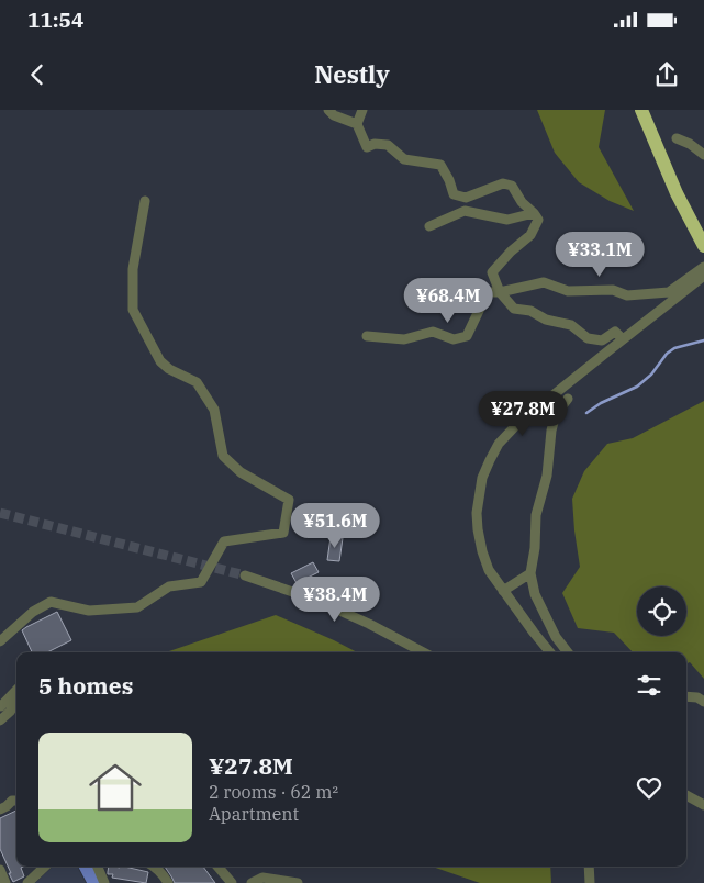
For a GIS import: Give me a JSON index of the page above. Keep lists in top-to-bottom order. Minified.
{"page":{"status":"11:54","header":"Nestly","price":["¥33.1M","¥68.4M","¥27.8M","¥51.6M","¥38.4M"],"heading":"5 homes","list":[{"name":"¥27.8M","note":"2 rooms · 62 m² · Apartment"}]}}
